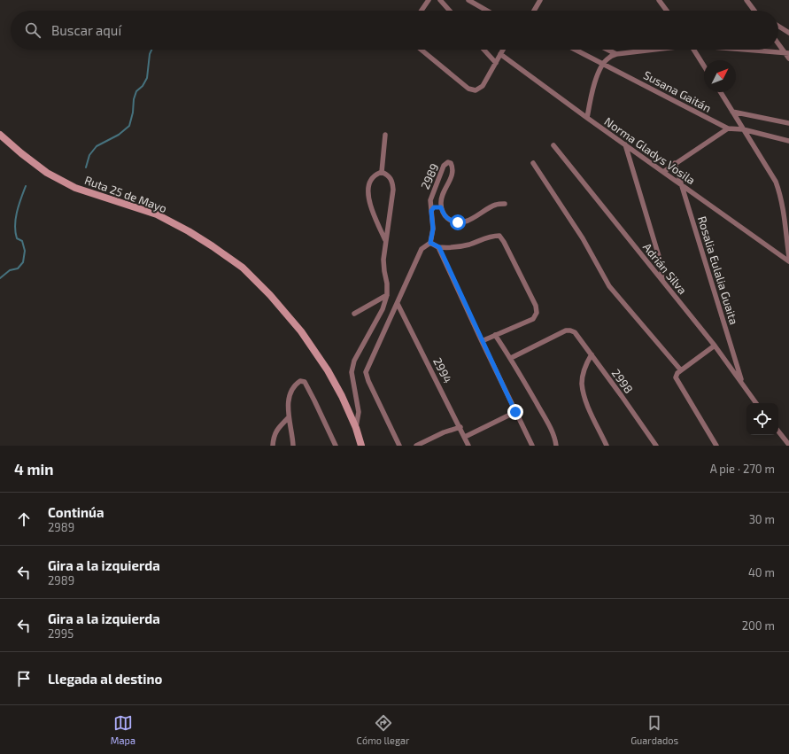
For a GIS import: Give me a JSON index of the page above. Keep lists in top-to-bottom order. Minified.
{"streets":{"main road":["Ruta 25 de Mayo"],"street":["Susana Gaitán","Norma Gladys Vosila","2989","Adrián Silva","Rosalia Eulalia Guaita","2994","2998"]},"crossings":[["Norma Gladys Vosila","Rosalia Eulalia Guaita"],["Adrián Silva","Rosalia Eulalia Guaita"]],"north":"top right","page":{"search":"Buscar aquí","heading":["4 min","A pie · 270 m"],"list":[["Continúa","2989","30 m"],["Gira a la izquierda","2989","40 m"],["Gira a la izquierda","2995","200 m"],"Llegada al destino"],"nav":["Mapa","Cómo llegar","Guardados"]}}
